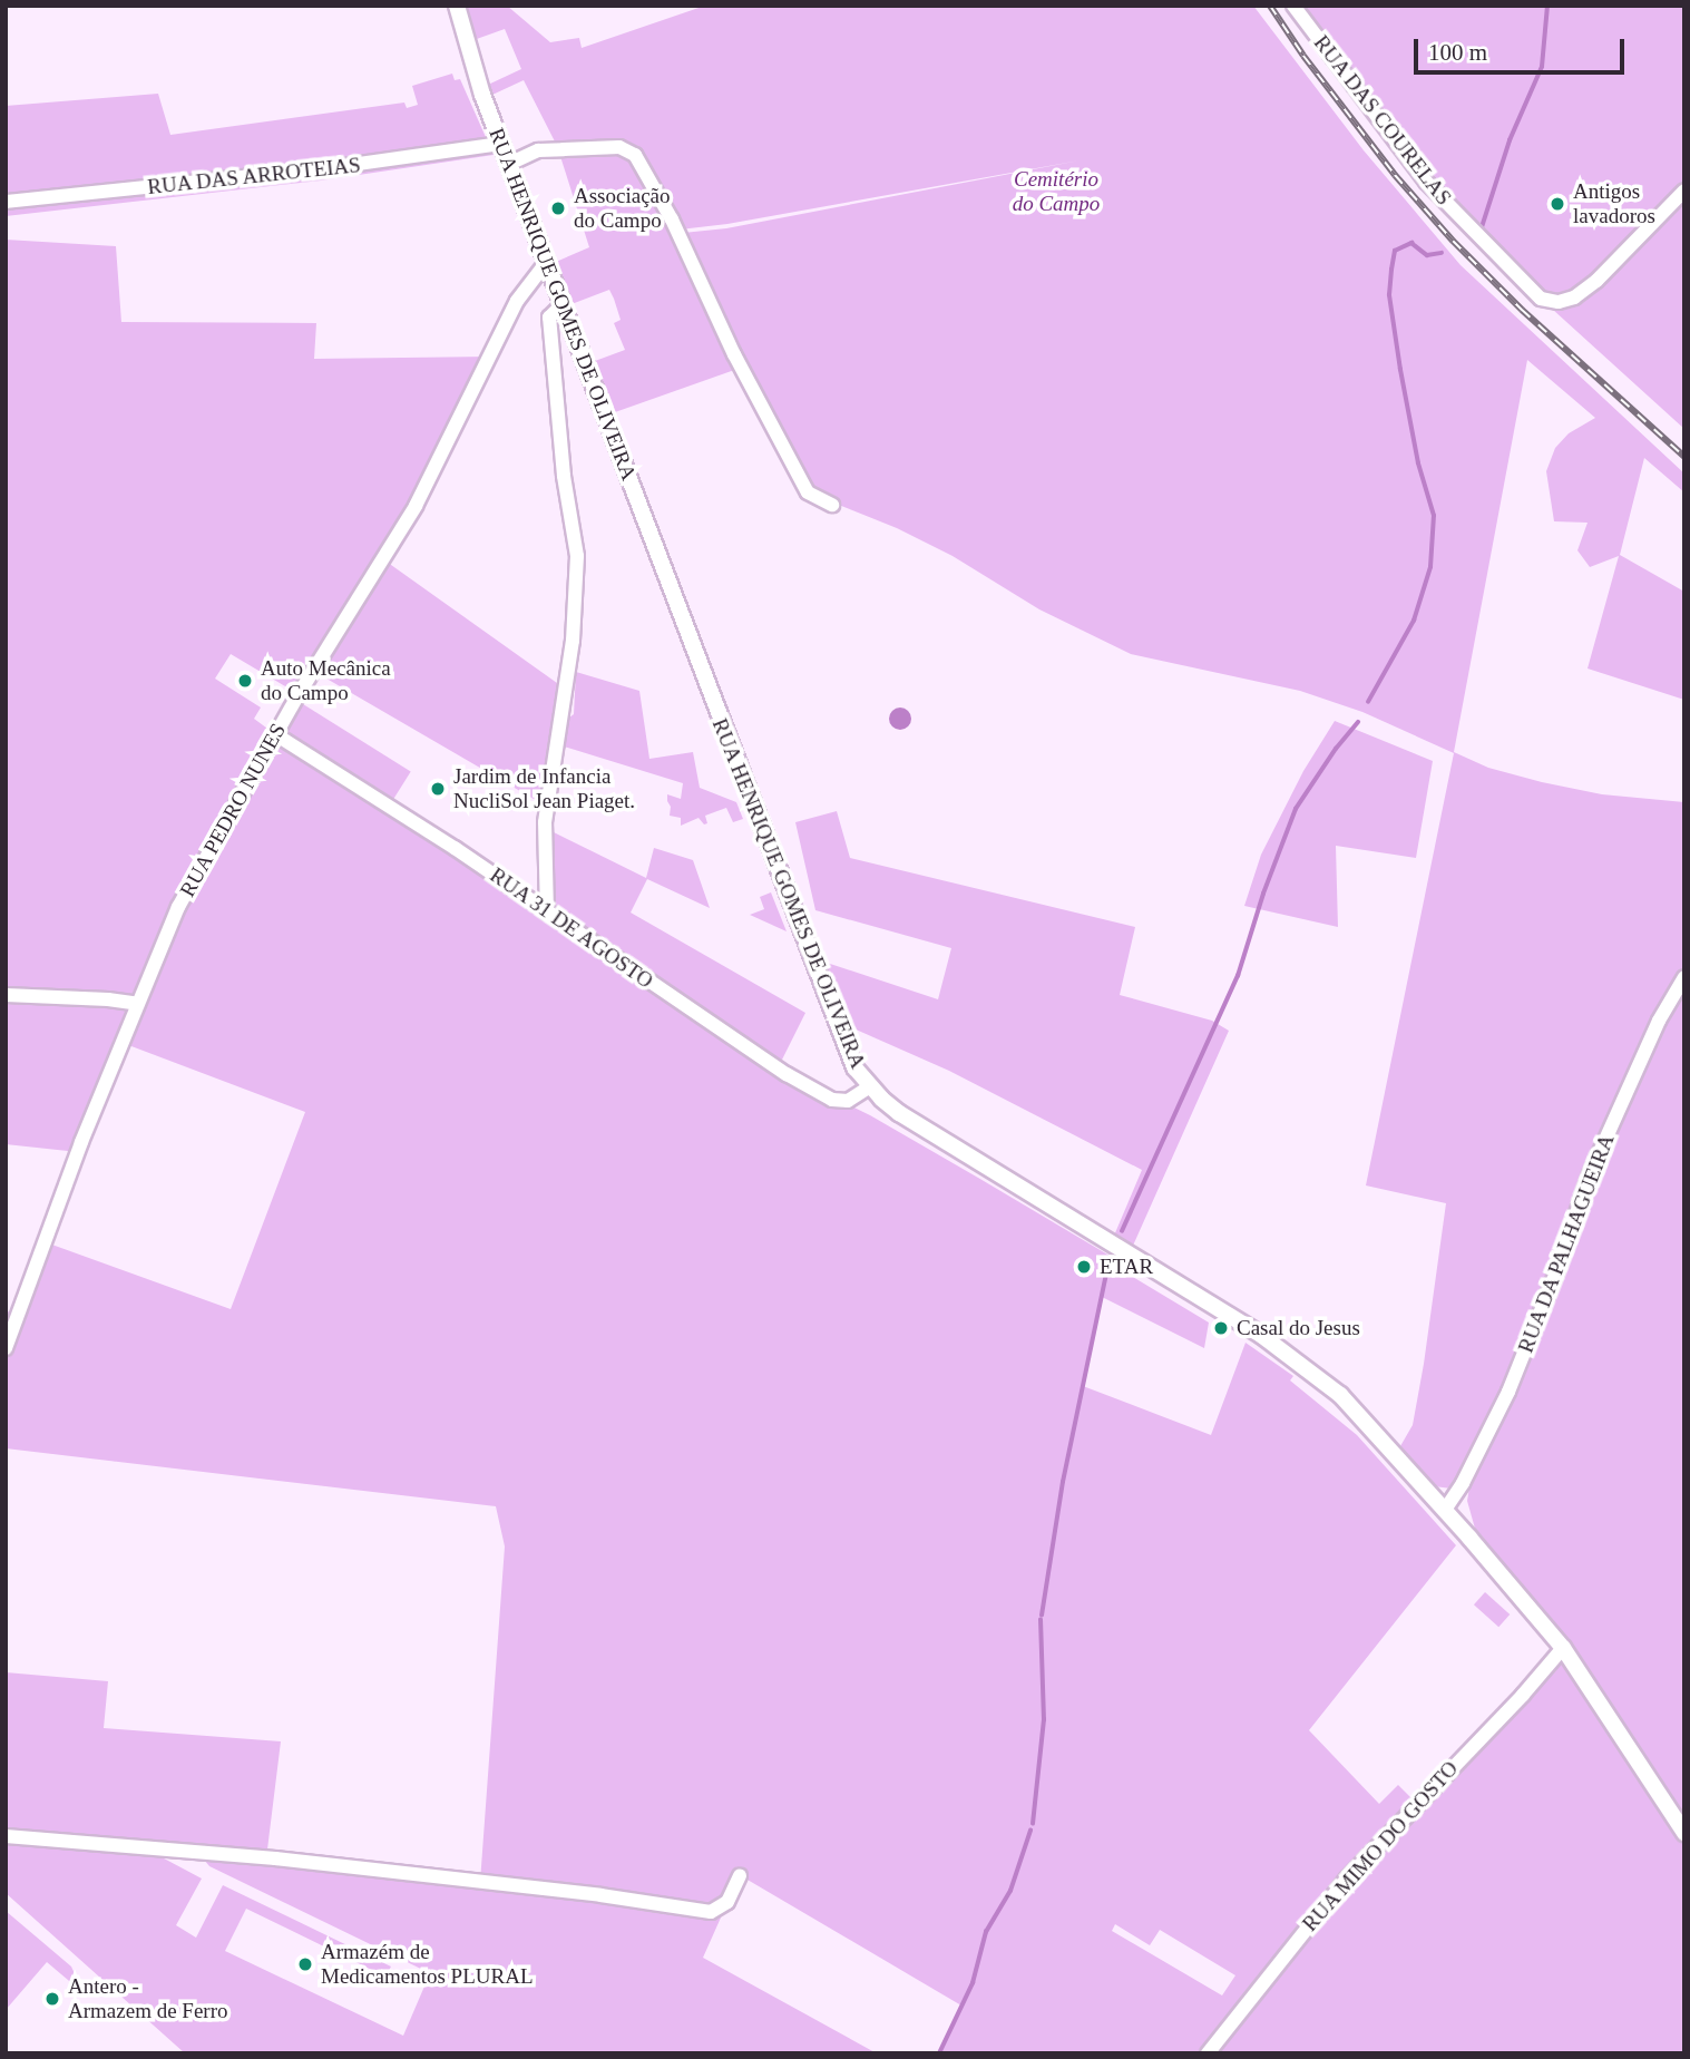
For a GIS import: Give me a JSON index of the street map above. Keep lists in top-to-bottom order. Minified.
{"streets":{"street":["RUA DAS COURELAS","RUA DAS ARROTEIAS","RUA HENRIQUE GOMES DE OLIVEIRA","RUA PEDRO NUNES","RUA 31 DE AGOSTO","RUA DA PALHAGUEIRA","RUA MIMO DO GOSTO"]},"crossings":[["RUA DAS ARROTEIAS","RUA HENRIQUE GOMES DE OLIVEIRA"],["RUA HENRIQUE GOMES DE OLIVEIRA","RUA PEDRO NUNES"],["RUA HENRIQUE GOMES DE OLIVEIRA","RUA 31 DE AGOSTO"],["RUA HENRIQUE GOMES DE OLIVEIRA","RUA DA PALHAGUEIRA"],["RUA HENRIQUE GOMES DE OLIVEIRA","RUA MIMO DO GOSTO"],["RUA PEDRO NUNES","RUA 31 DE AGOSTO"]],"parks":["Cemitério do Campo"],"places":["Antigos lavadoros","Associação do Campo","Auto Mecânica do Campo","Jardim de Infancia NucliSol Jean Piaget.","ETAR","Casal do Jesus","Armazém de Medicamentos PLURAL","Antero - Armazem de Ferro"],"scale_bar":"100 m"}
